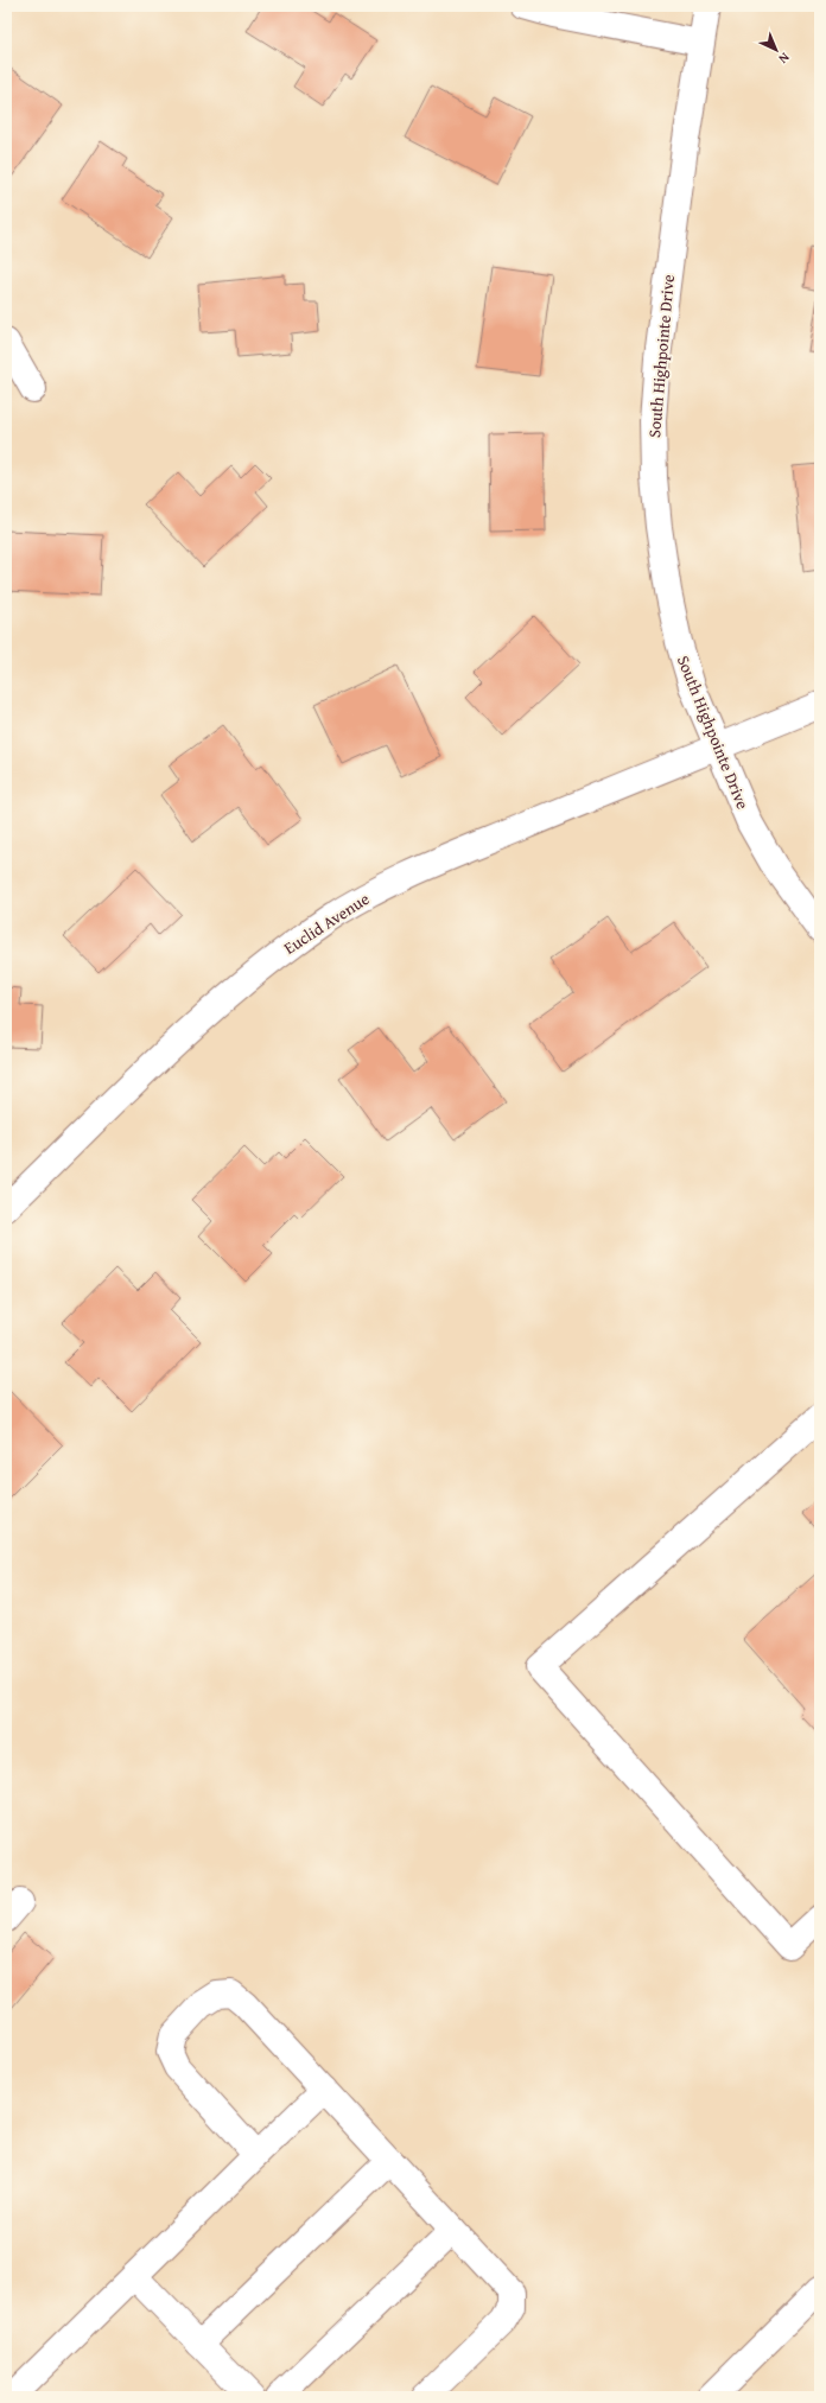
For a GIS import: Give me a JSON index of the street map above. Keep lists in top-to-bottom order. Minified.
{"streets":{"street":["South Highpointe Drive","Euclid Avenue"]},"crossings":[["South Highpointe Drive","Euclid Avenue"]],"north":"bottom right"}
